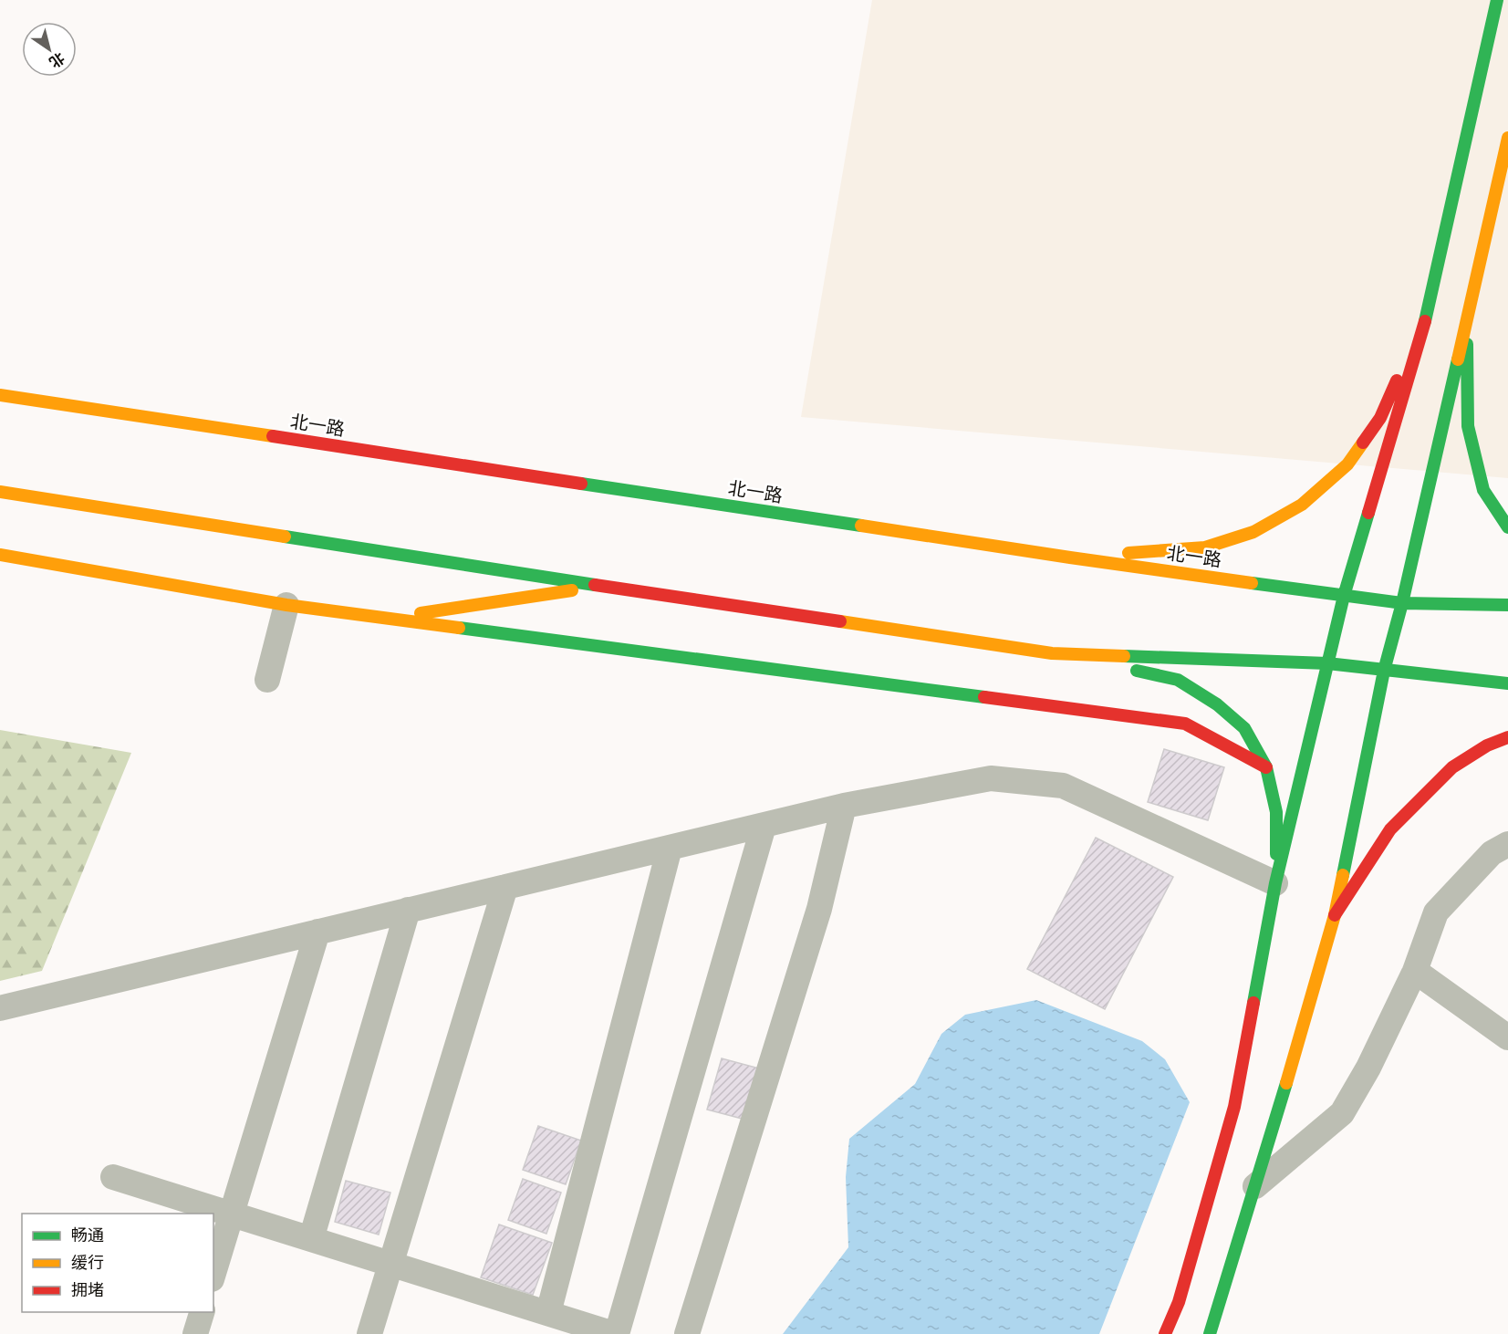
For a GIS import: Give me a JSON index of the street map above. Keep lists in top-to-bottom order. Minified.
{"streets":{"main road":["北一路"]},"legend":["畅通","缓行","拥堵"],"north":"bottom right"}
